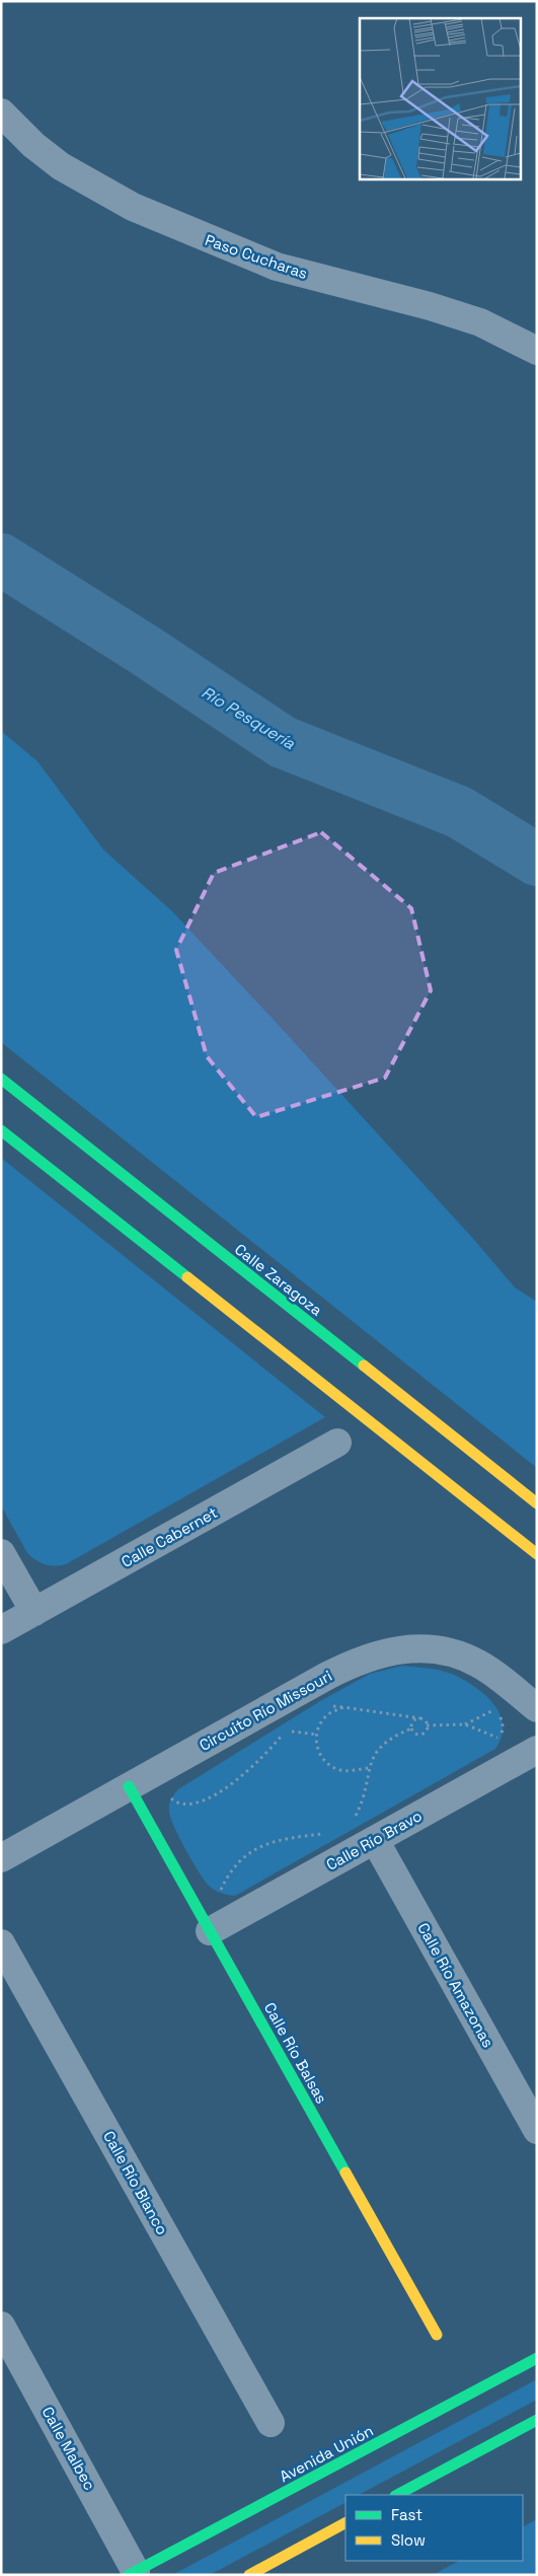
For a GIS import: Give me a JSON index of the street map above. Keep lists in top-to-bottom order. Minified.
{"streets":{"street":["Paso Cucharas","Calle Zaragoza","Calle Cabernet","Circuito Río Missouri","Calle Río Bravo","Calle Río Amazonas","Calle Río Balsas","Calle Río Blanco","Calle Malbec","Avenida Unión"]},"crossings":[["Circuito Río Missouri","Calle Río Balsas"],["Calle Río Bravo","Calle Río Amazonas"],["Calle Río Bravo","Calle Río Balsas"],["Calle Malbec","Avenida Unión"]],"water":["Río Pesquería"],"legend":["Fast","Slow"]}
